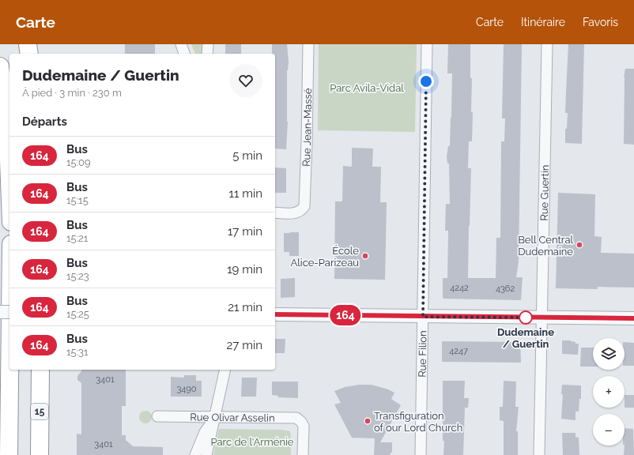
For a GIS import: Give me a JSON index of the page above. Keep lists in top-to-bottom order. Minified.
{"streets":{"highway":["15"],"street":["Rue Jean-Massé","Rue Guertin","Rue Filion","Rue Olivar Asselin"]},"parks":["Parc Avila-Vidal","Parc de l'Arménie"],"places":["Bell Central Dudemaine","École Alice-Parizeau","Dudemaine / Guertin","Transfiguration of our Lord Church"],"lines":["bus line 164"],"house_numbers":["4242","4362","4247","3401","3490","3401"],"page":{"header":"Carte","nav":["Carte","Itinéraire","Favoris"],"on_map":"164","heading":[["Dudemaine / Guertin","À pied · 3 min · 230 m"],"Départs"],"list":[{"mark":"164","name":"Bus","note":"15:09","value":"5 min"},{"mark":"164","name":"Bus","note":"15:15","value":"11 min"},{"mark":"164","name":"Bus","note":"15:21","value":"17 min"},{"mark":"164","name":"Bus","note":"15:23","value":"19 min"},{"mark":"164","name":"Bus","note":"15:25","value":"21 min"},{"mark":"164","name":"Bus","note":"15:31","value":"27 min"}],"map_buttons":["+","−"]}}
